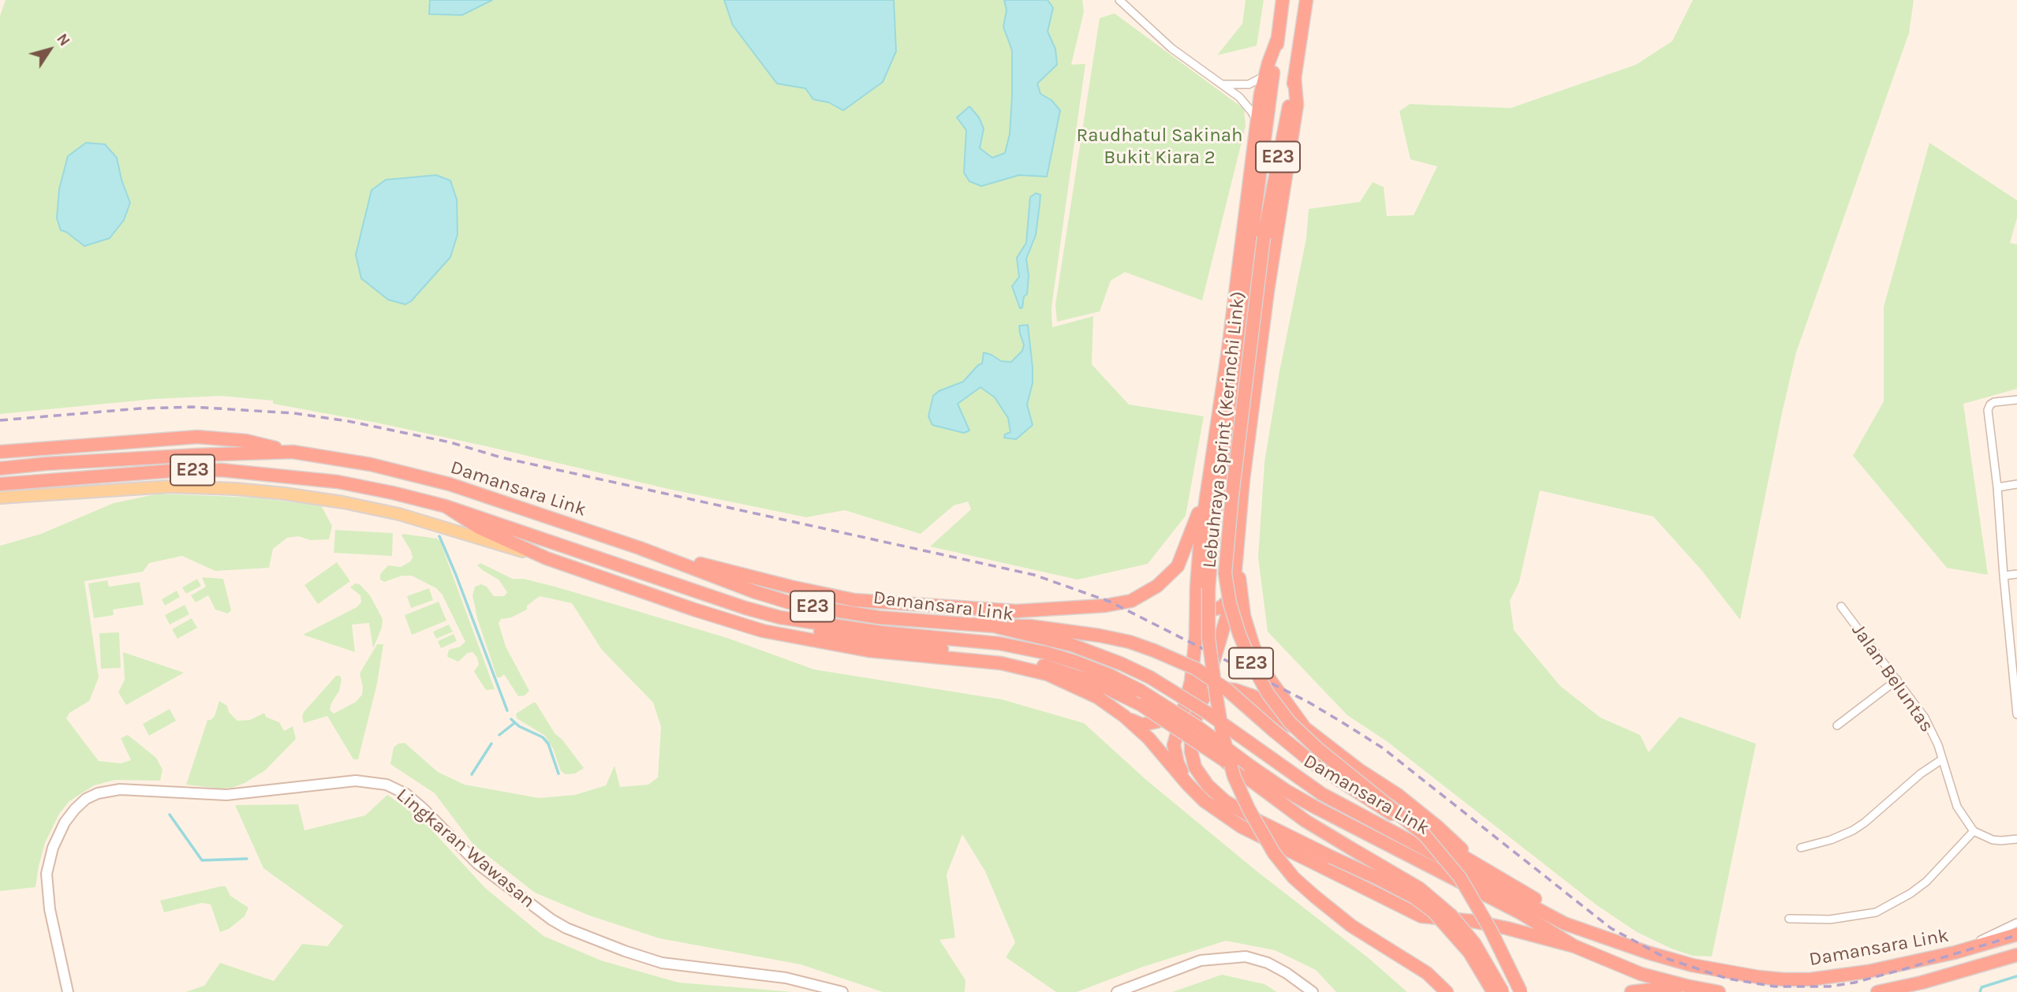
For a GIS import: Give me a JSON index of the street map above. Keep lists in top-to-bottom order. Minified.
{"streets":{"highway":["E23","Lebuhraya Sprint (Kerinchi Link)","Damansara Link"],"street":["Jalan Beluntas","Lingkaran Wawasan"]},"parks":["Raudhatul Sakinah Bukit Kiara 2"],"north":"top right"}
